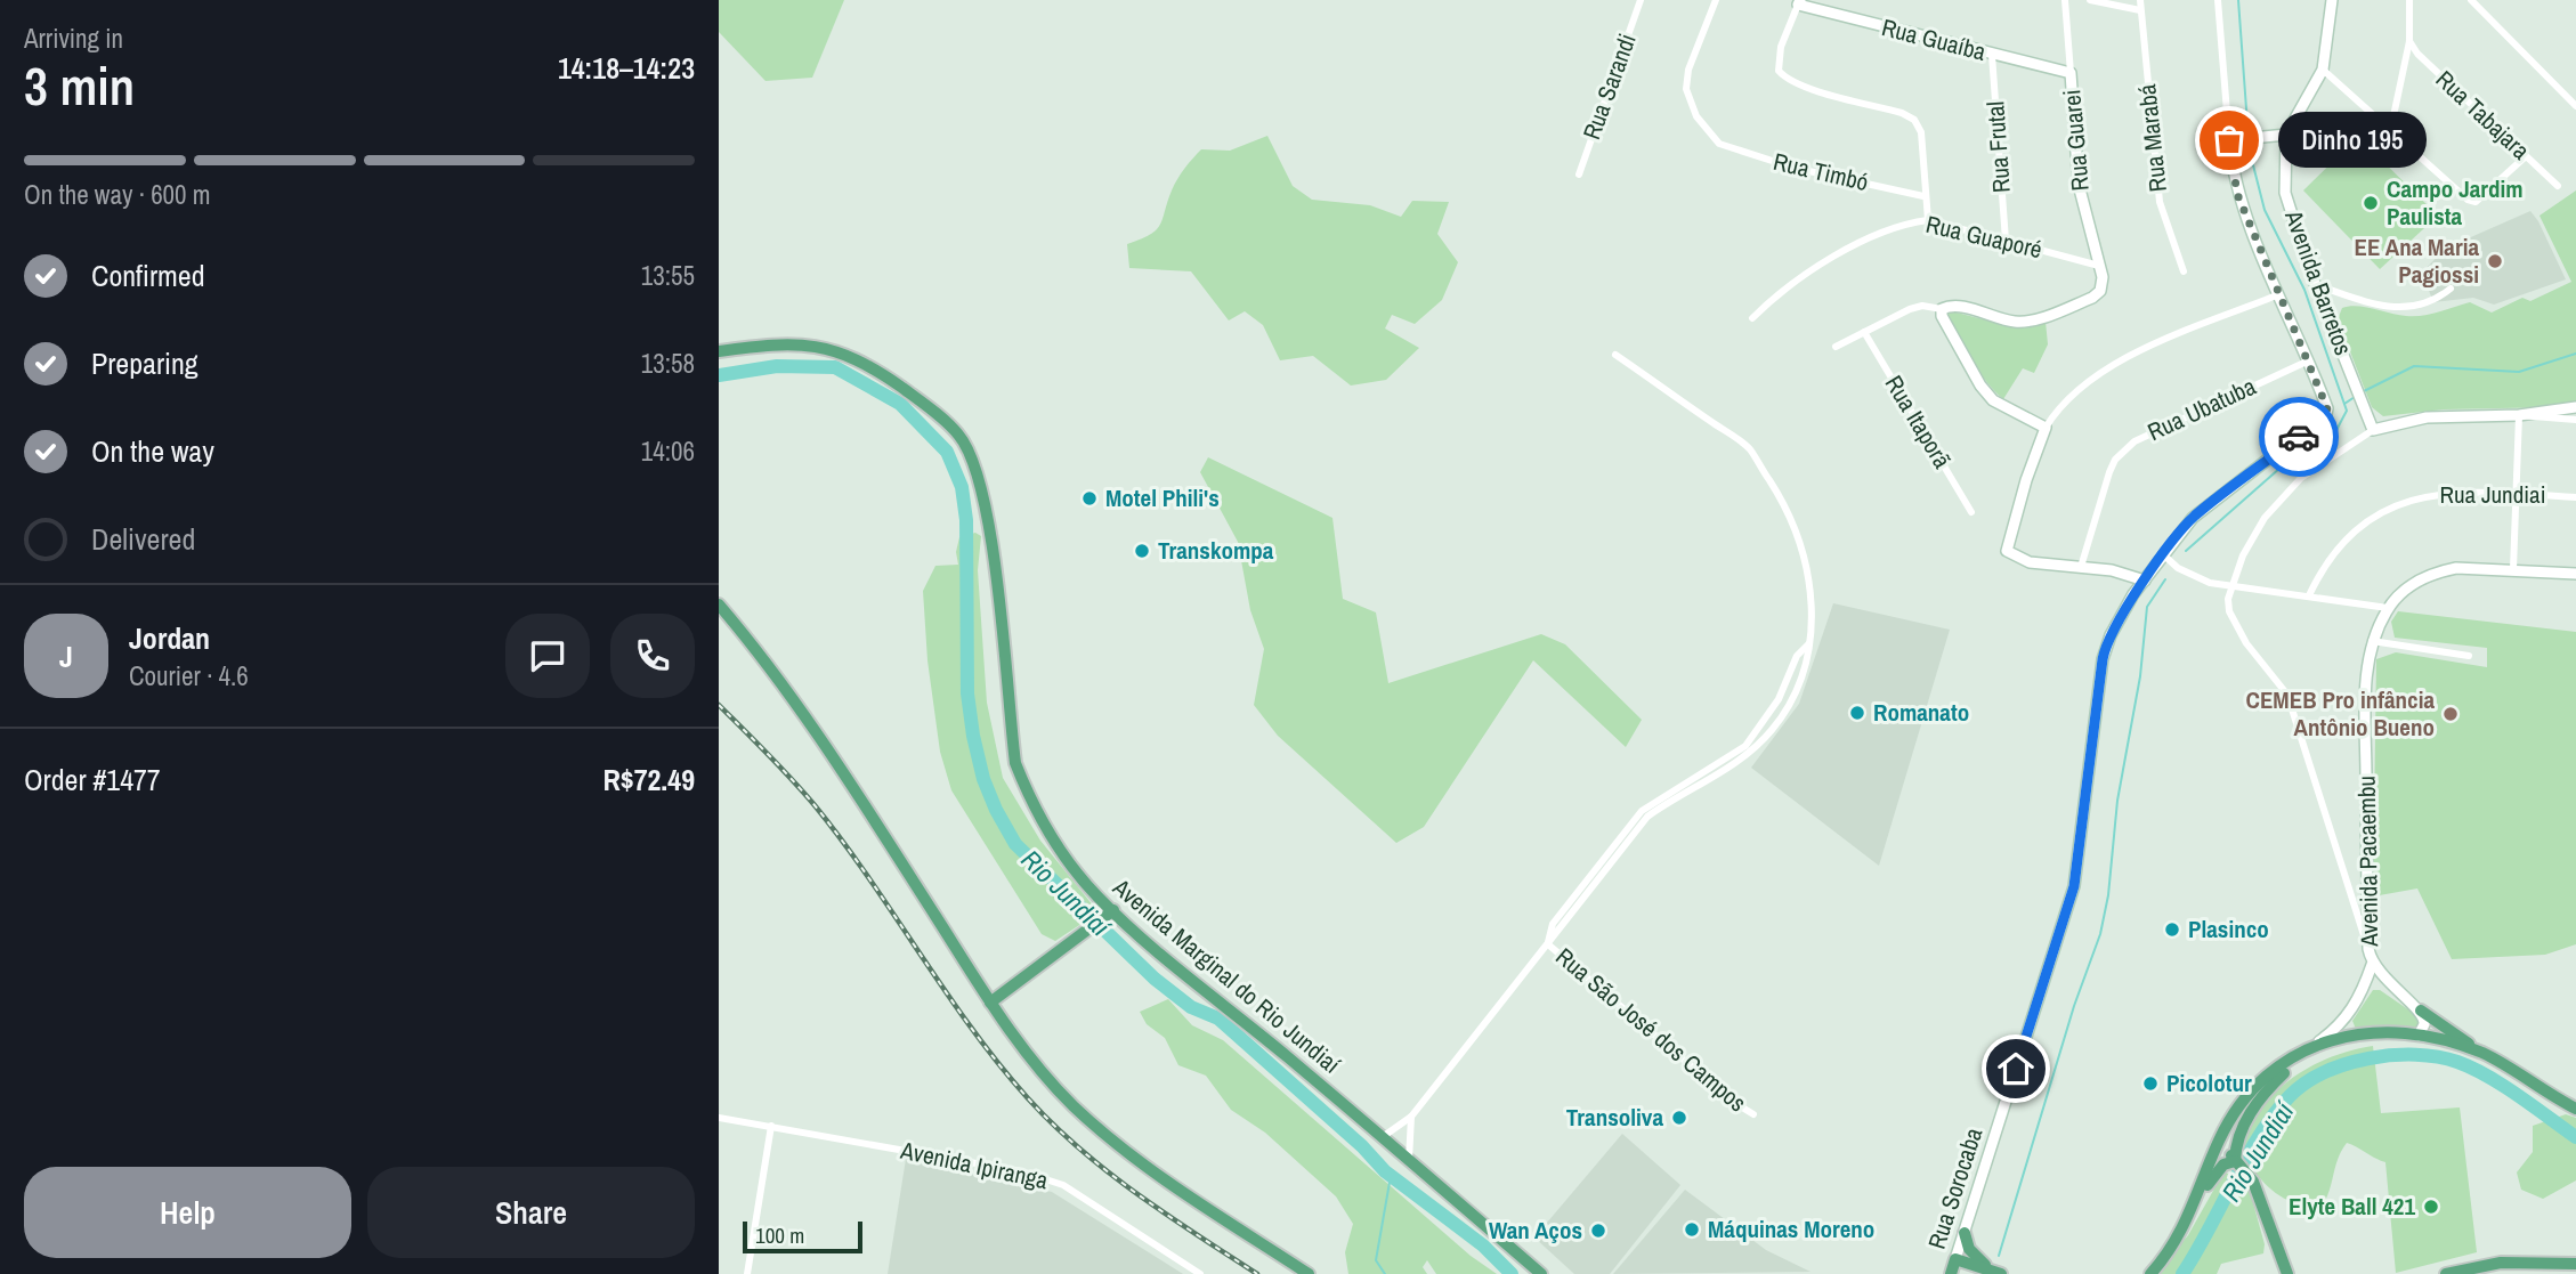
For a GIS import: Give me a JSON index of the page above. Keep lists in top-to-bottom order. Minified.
{"streets":{"main road":["Avenida Marginal do Rio Jundiaí","Rua Sorocaba"],"street":["Rua Guaíba","Rua Sarandi","Rua Tabajara","Rua Marabá","Rua Guarei","Rua Frutal","Rua Timbó","Rua Guaporé","Avenida Barretos","Rua Ubatuba","Rua Itaporã","Rua Jundiai","Avenida Pacaembu","Rua São José dos Campos","Avenida Ipiranga"]},"crossings":[["Rua Guaíba","Rua Guarei"],["Rua Guaíba","Rua Frutal"],["Rua Guarei","Rua Guaporé"],["Rua Frutal","Rua Guaporé"],["Rua Ubatuba","Rua Sorocaba"]],"water":["Rio Jundiaí"],"places":["Dinho 195","Campo Jardim Paulista","EE Ana Maria Pagiossi","Motel Phili's","Transkompa","Romanato","CEMEB Pro infância Antônio Bueno","Plasinco","Picolotur","Transoliva","Elyte Ball 421","Máquinas Moreno","Wan Aços"],"scale_bar":"100 m","page":{"heading":["3 min","Arriving in","14:18–14:23"],"panel":["Jordan","Courier · 4.6","Order #1477","R$72.49"],"bubble":"Dinho 195","bar":"On the way · 600 m","list":[["Confirmed","13:55"],["Preparing","13:58"],["On the way","14:06"],"Delivered"],"round":"J","buttons":["Help","Share"],"scale":"100 m"}}
